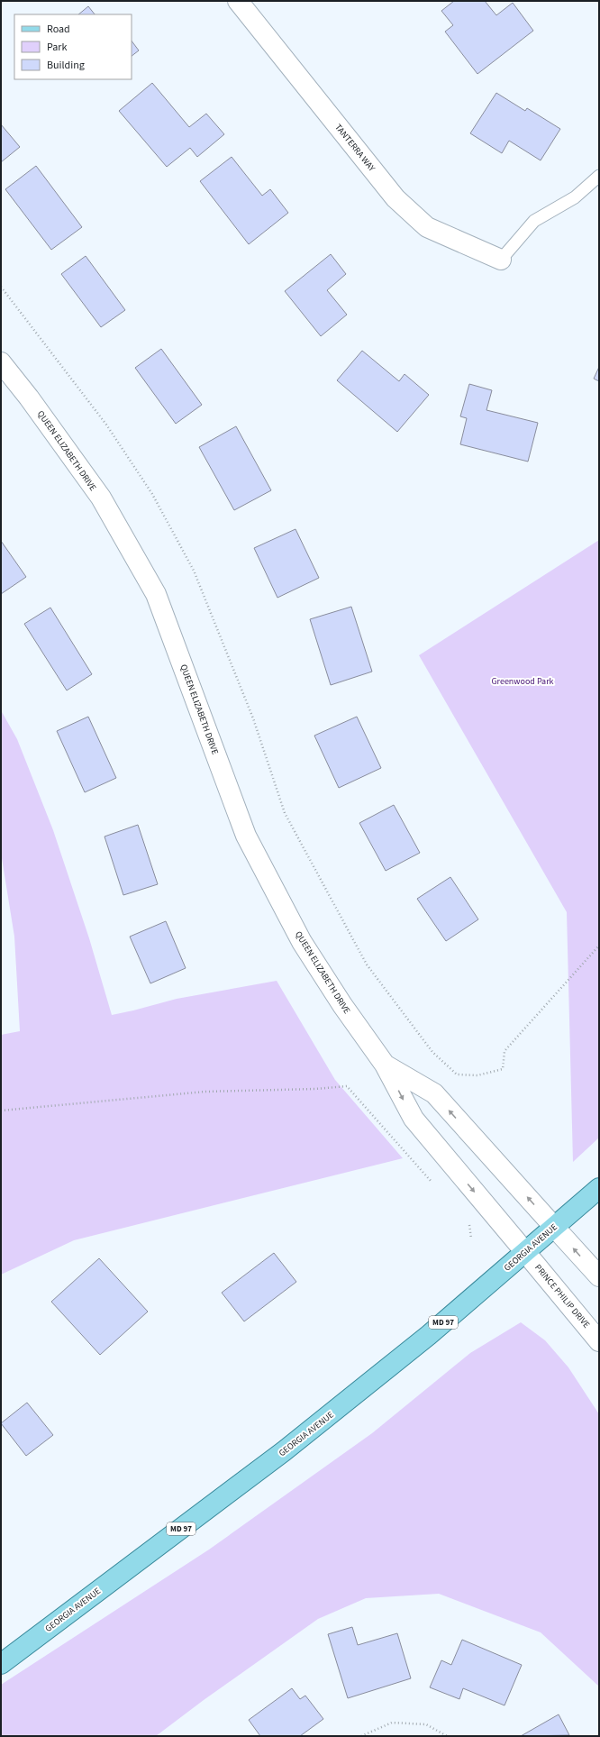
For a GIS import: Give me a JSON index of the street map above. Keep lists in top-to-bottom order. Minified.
{"streets":{"main road":["GEORGIA AVENUE","MD 97"],"street":["TANTERRA WAY","QUEEN ELIZABETH DRIVE","PRINCE PHILIP DRIVE"]},"crossings":[["QUEEN ELIZABETH DRIVE","GEORGIA AVENUE"],["QUEEN ELIZABETH DRIVE","PRINCE PHILIP DRIVE"],["GEORGIA AVENUE","PRINCE PHILIP DRIVE"]],"parks":["Greenwood Park"],"legend":["Road","Park","Building"]}
